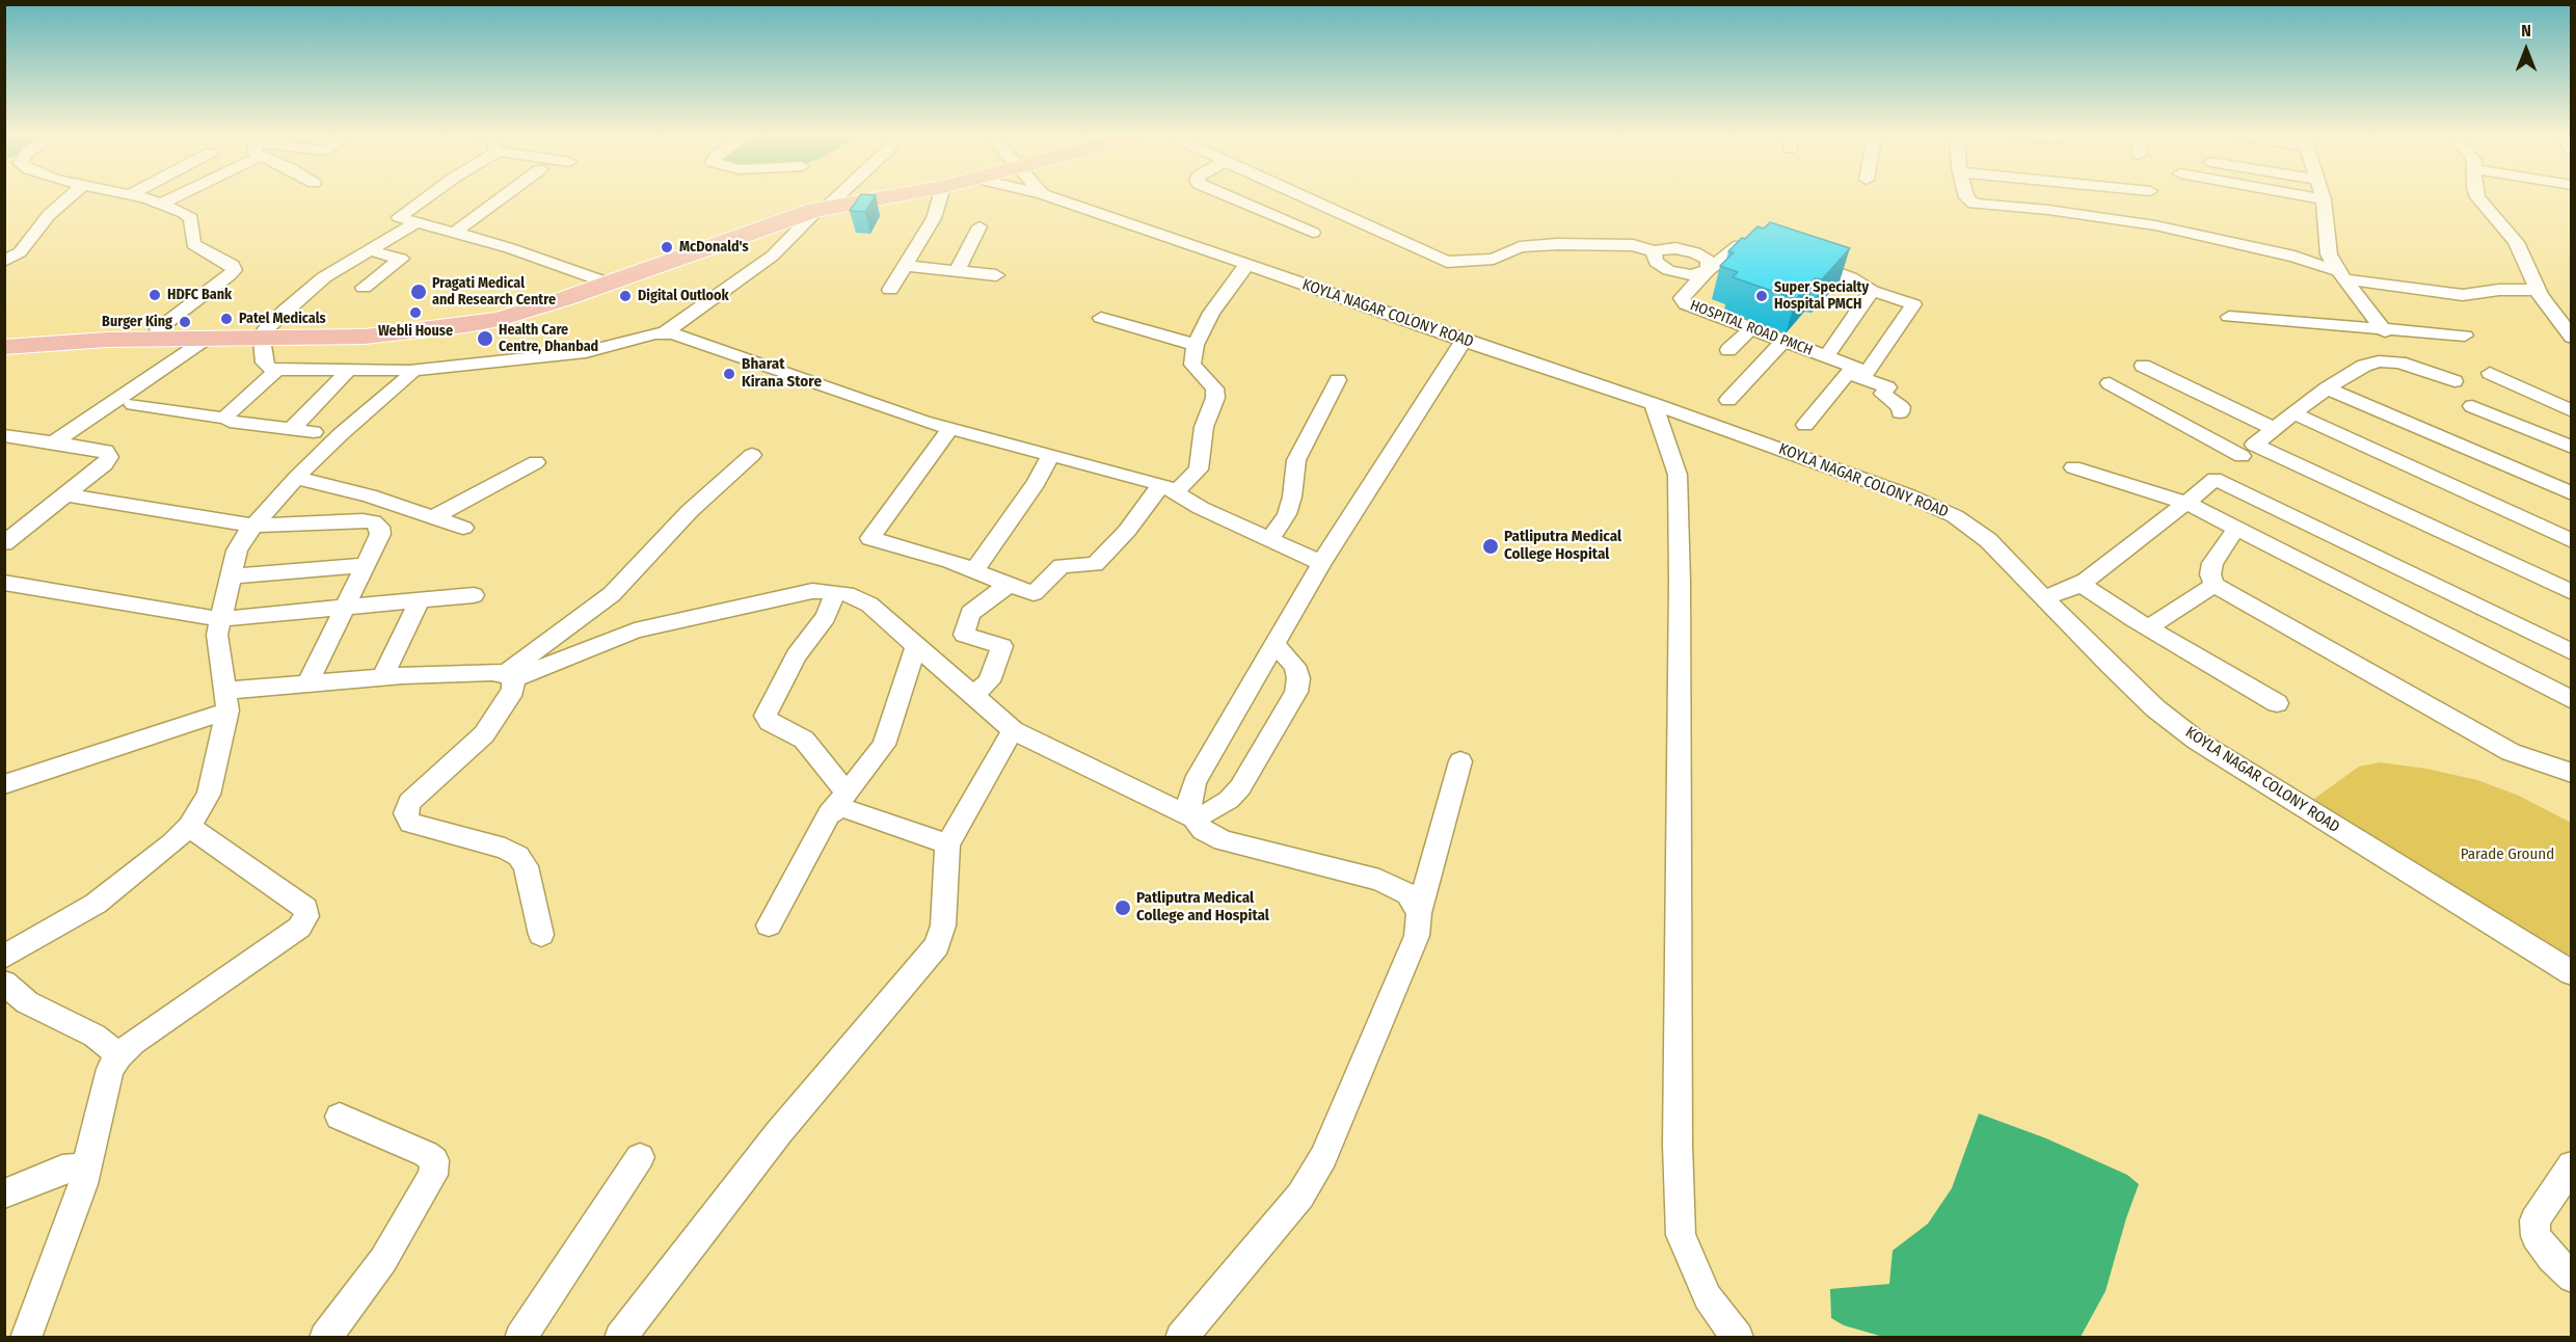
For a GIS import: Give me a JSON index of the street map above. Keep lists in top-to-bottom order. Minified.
{"streets":{"street":["KOYLA NAGAR COLONY ROAD","HOSPITAL ROAD PMCH"]},"parks":["Parade Ground"],"places":["McDonald's","Pragati Medical and Research Centre","HDFC Bank","Digital Outlook","Super Specialty Hospital PMCH","Webli House","Patel Medicals","Burger King","Health Care Centre, Dhanbad","Bharat Kirana Store","Patliputra Medical College Hospital","Patliputra Medical College and Hospital"],"north":"top"}
